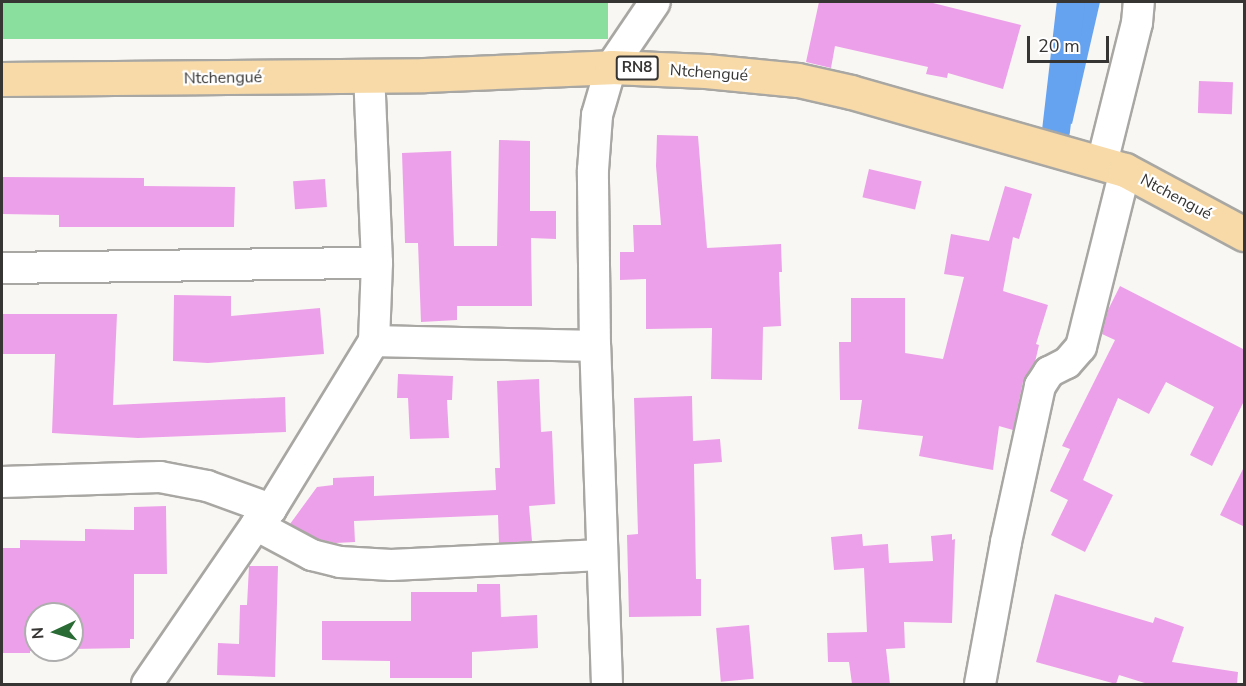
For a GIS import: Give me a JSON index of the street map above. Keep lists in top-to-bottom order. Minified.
{"streets":{"main road":["RN8","Ntchengué"]},"scale_bar":"20 m","north":"left"}
